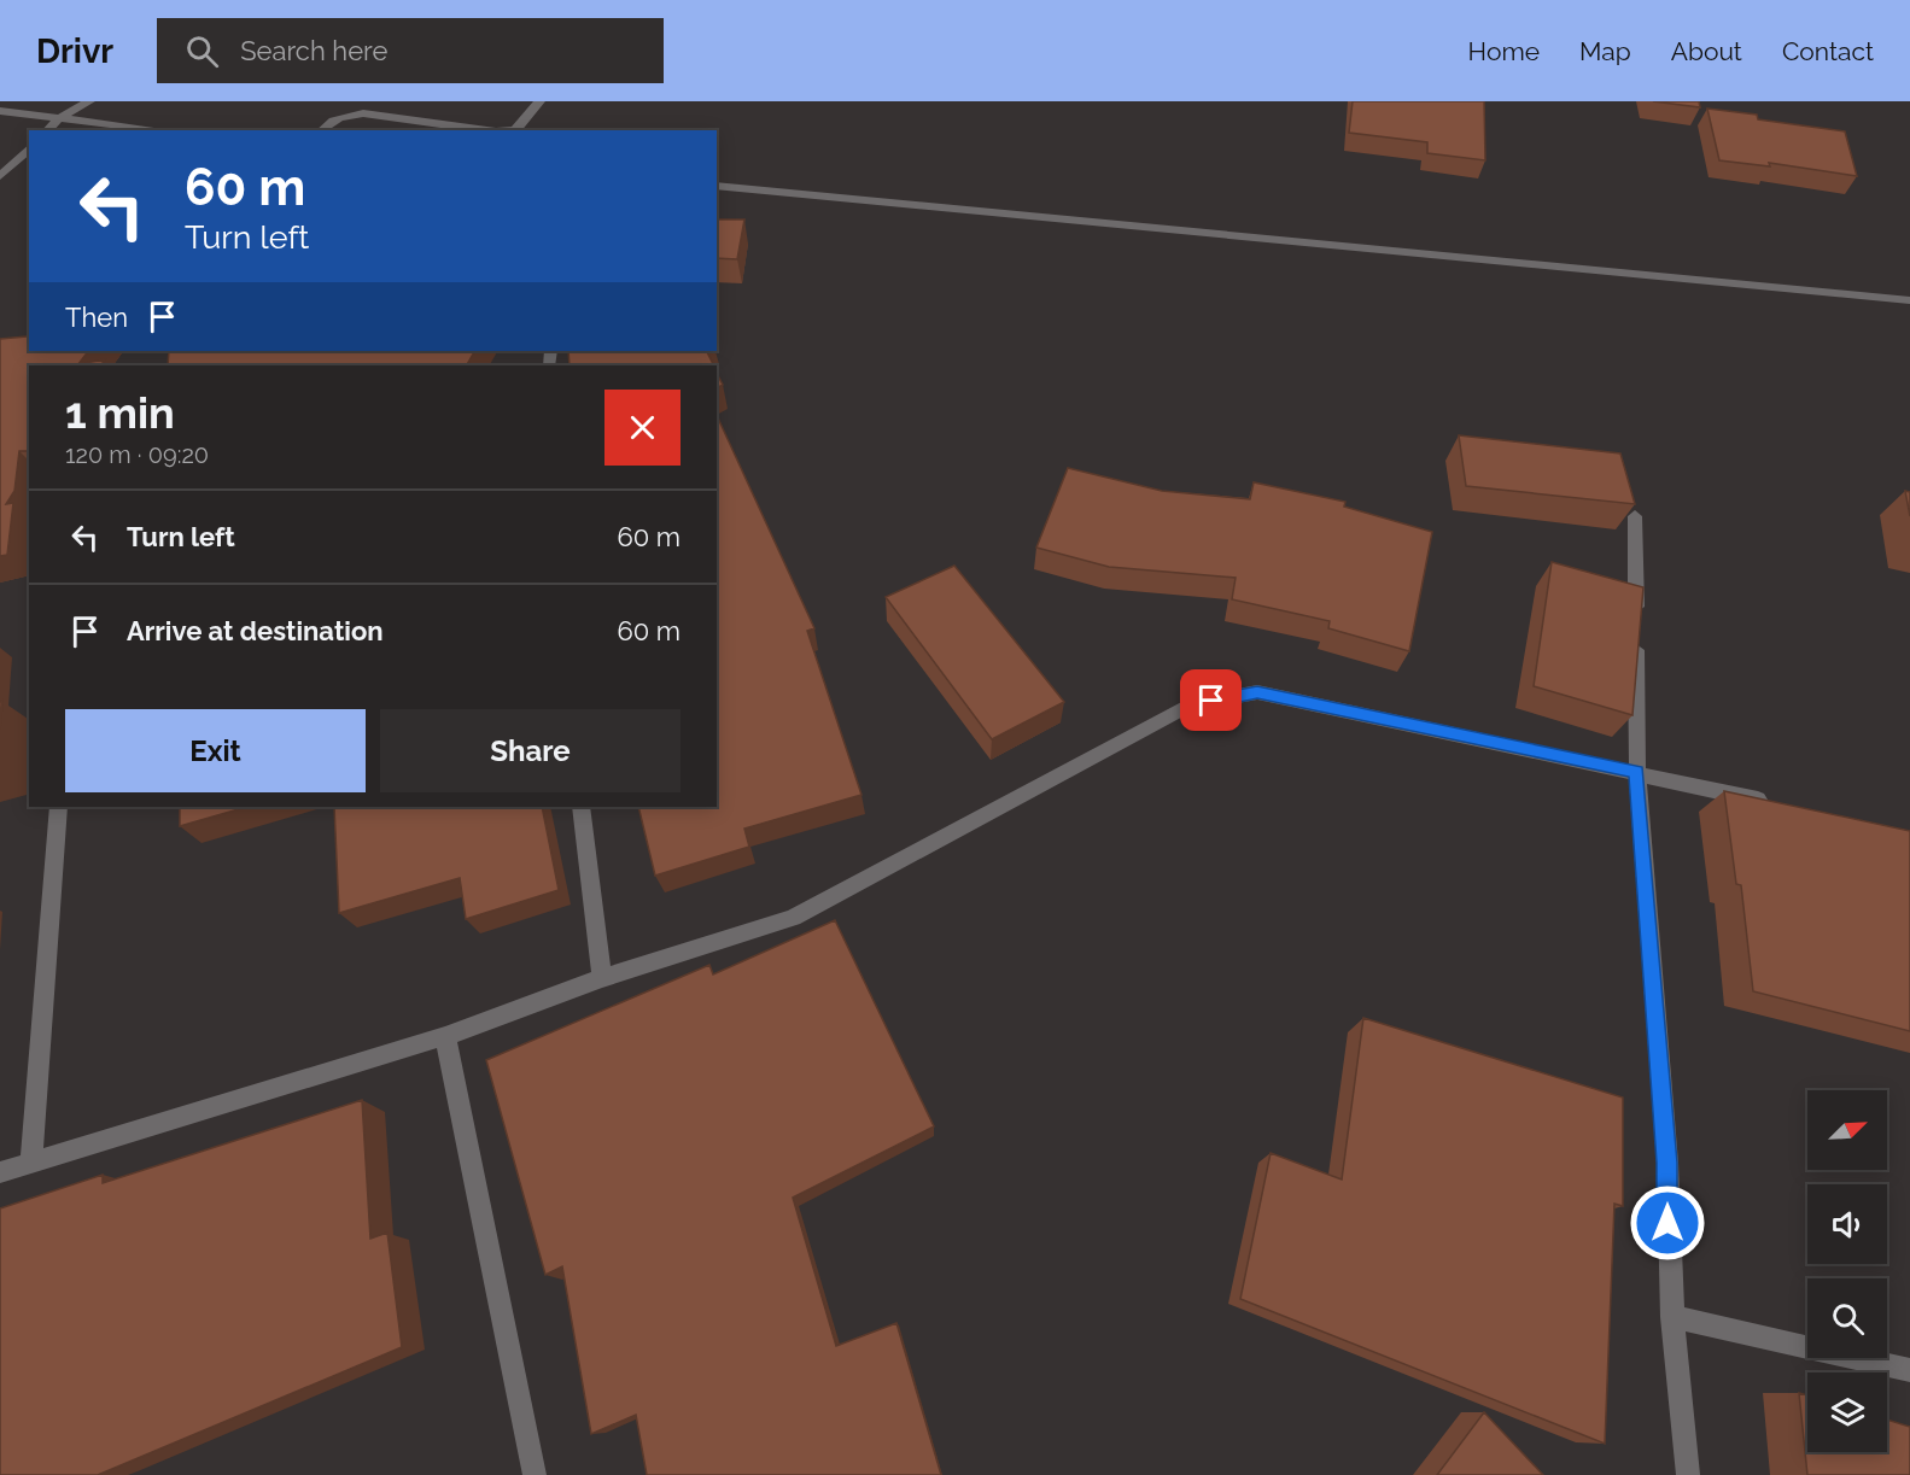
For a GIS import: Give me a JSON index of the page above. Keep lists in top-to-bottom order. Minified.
{"north":"top right","page":{"header":"Drivr","search":"Search here","nav":["Home","Map","About","Contact"],"turn":["60 m","Turn left"],"then":"Then","heading":["1 min","120 m · 09:20"],"list":[{"name":"Turn left","value":"60 m"},{"name":"Arrive at destination","value":"60 m"}],"buttons":["Exit","Share"]}}
